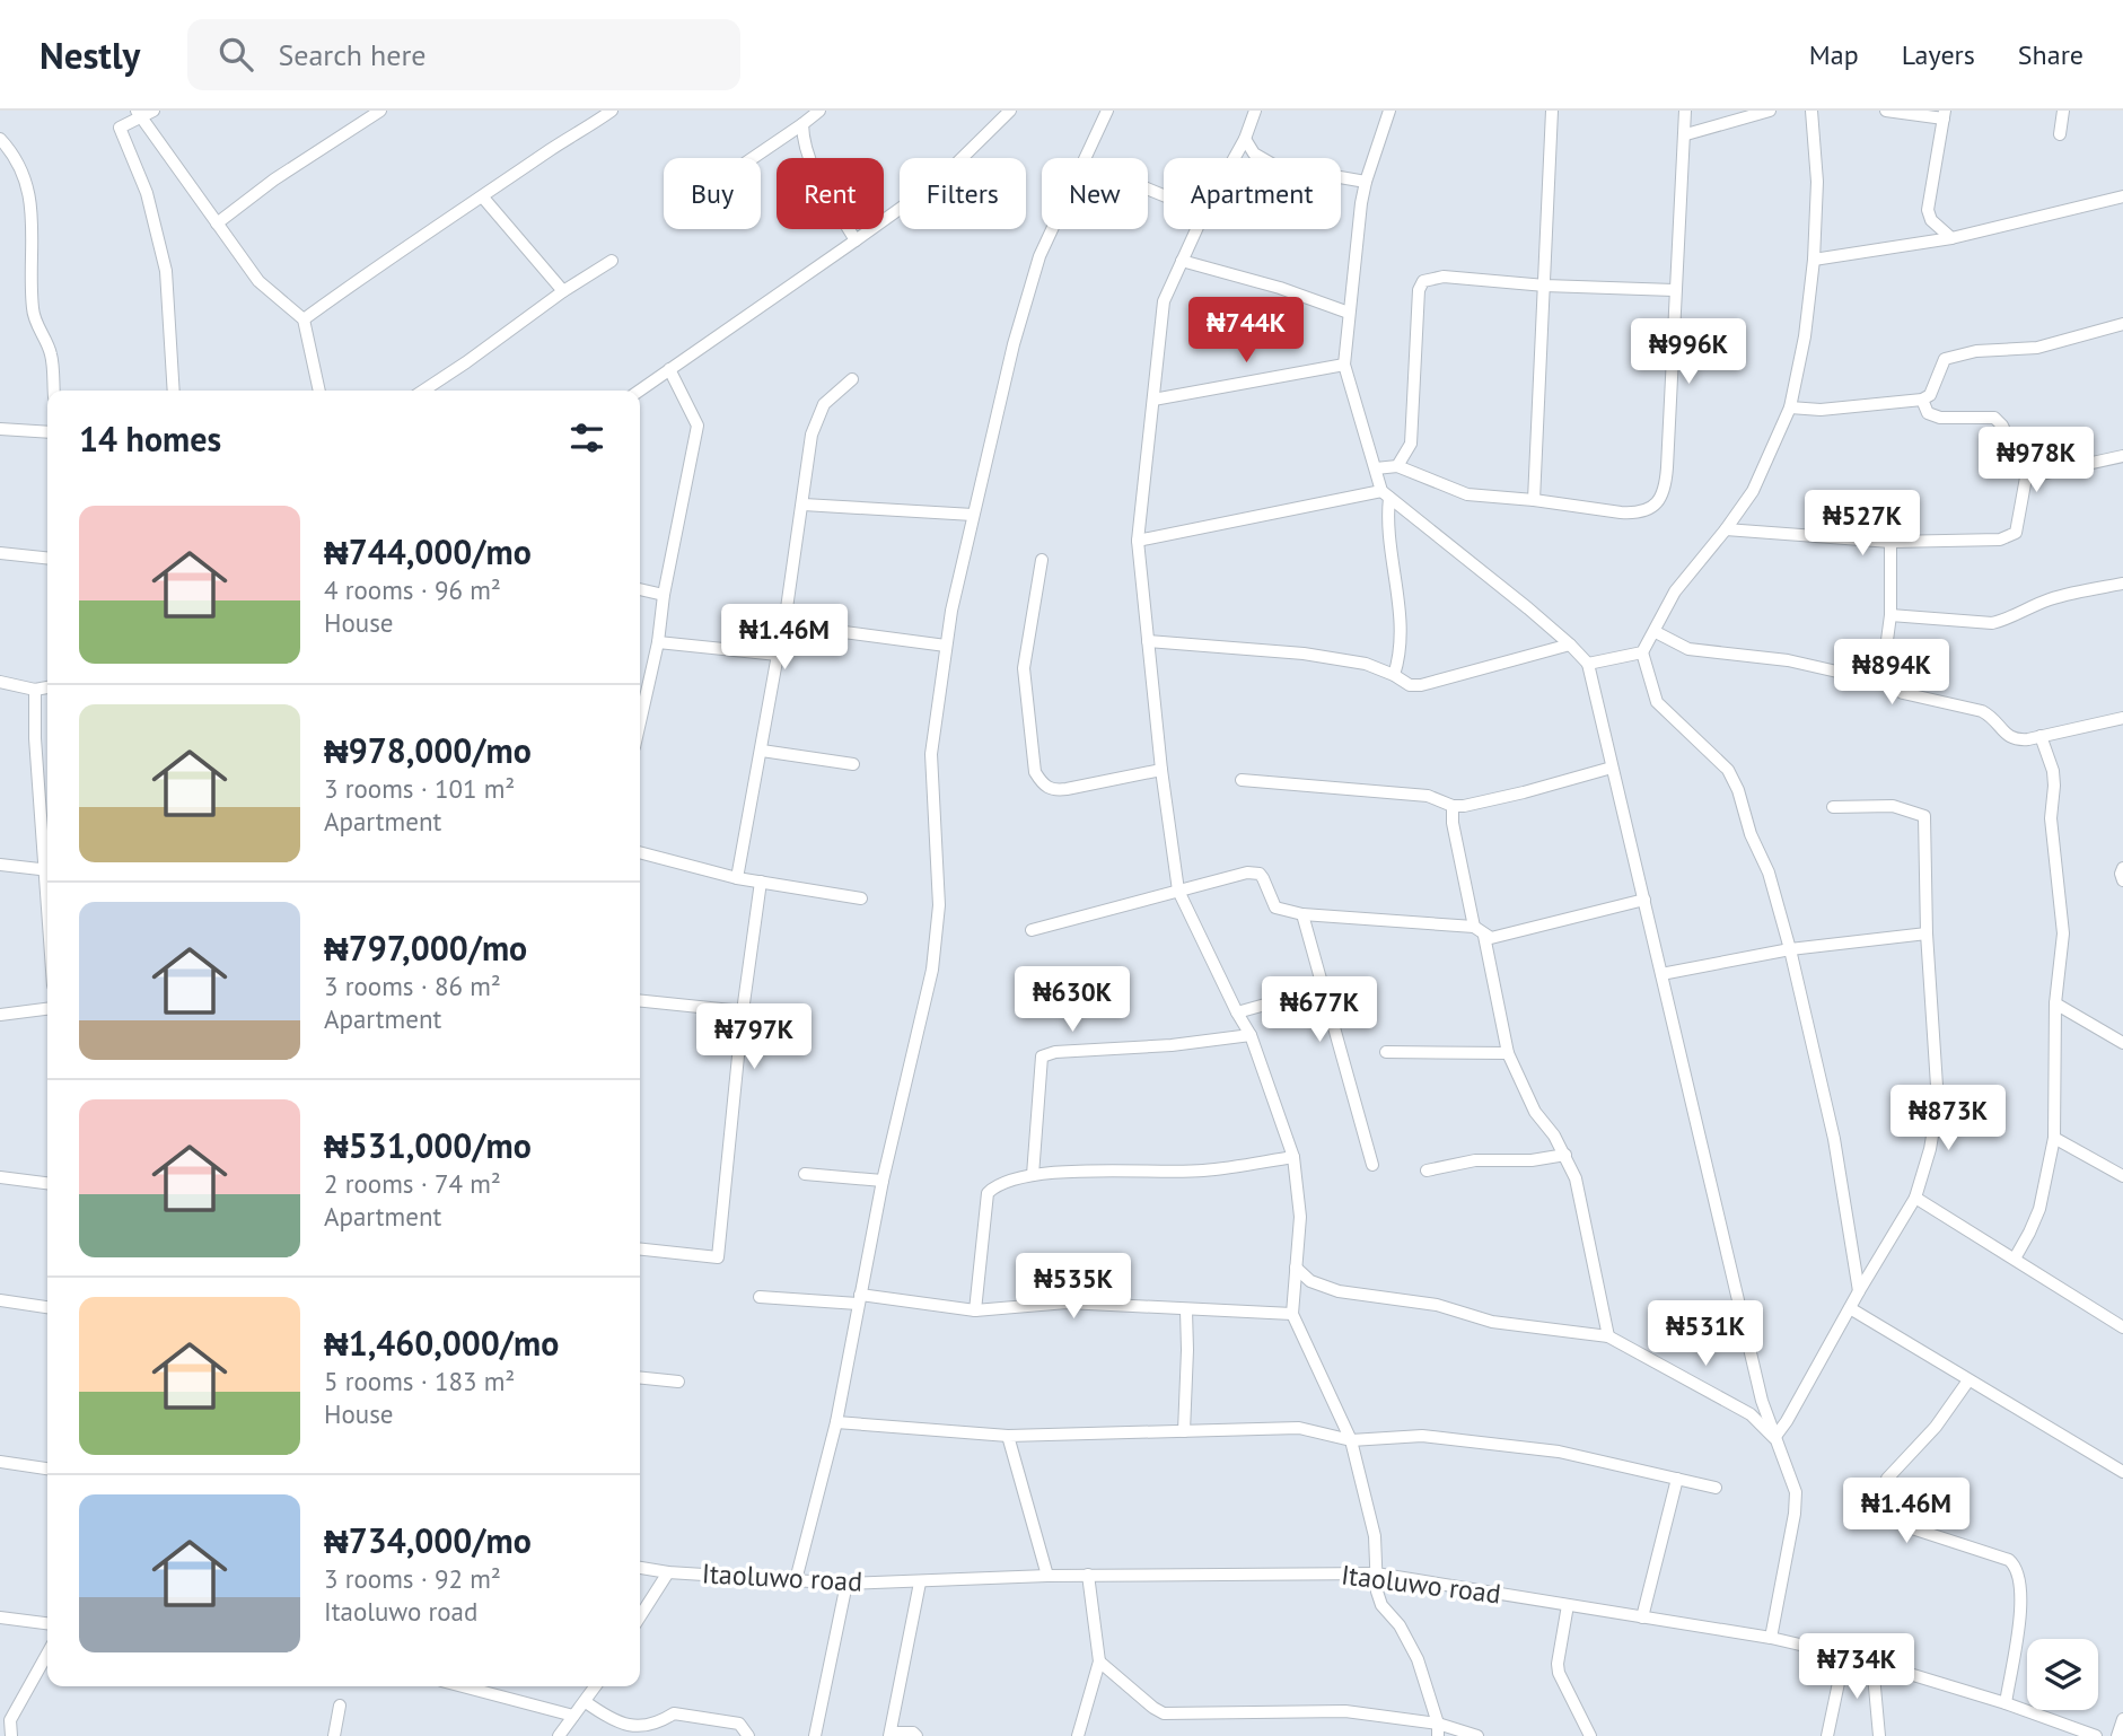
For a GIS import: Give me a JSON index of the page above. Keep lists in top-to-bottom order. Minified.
{"streets":{"street":["Itaoluwo road"]},"page":{"header":"Nestly","search":"Search here","nav":["Map","Layers","Share"],"chip":["Buy","Rent","Filters","New","Apartment"],"price":["₦744K","₦996K","₦978K","₦527K","₦1.46M","₦894K","₦630K","₦677K","₦797K","₦873K","₦535K","₦531K","₦1.46M","₦734K"],"heading":"14 homes","list":[{"name":"₦744,000/mo","note":"4 rooms · 96 m² · House"},{"name":"₦978,000/mo","note":"3 rooms · 101 m² · Apartment"},{"name":"₦797,000/mo","note":"3 rooms · 86 m² · Apartment"},{"name":"₦531,000/mo","note":"2 rooms · 74 m² · Apartment"},{"name":"₦1,460,000/mo","note":"5 rooms · 183 m² · House"},{"name":"₦734,000/mo","note":"3 rooms · 92 m² · Itaoluwo road"}]}}
